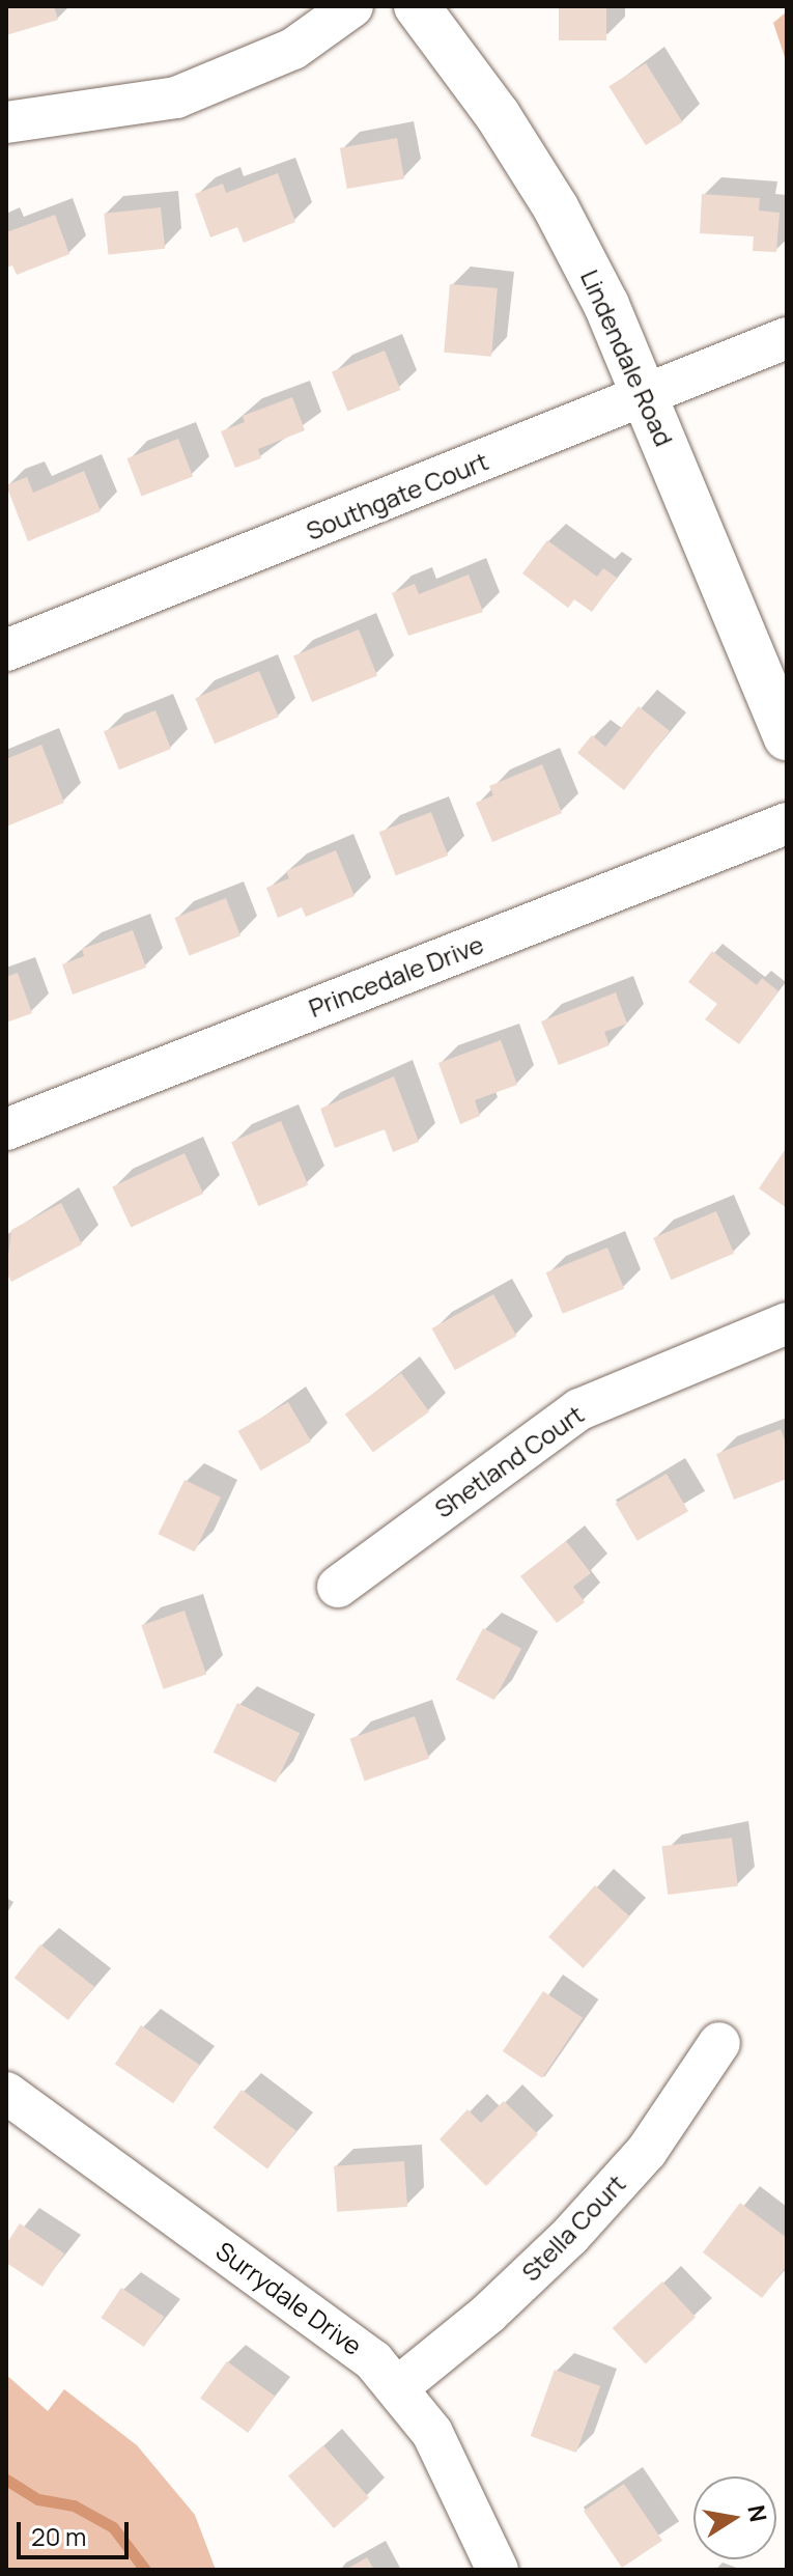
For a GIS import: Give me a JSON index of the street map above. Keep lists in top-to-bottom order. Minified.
{"streets":{"street":["Lindendale Road","Southgate Court","Princedale Drive","Shetland Court","Stella Court","Surrydale Drive"]},"crossings":[["Lindendale Road","Southgate Court"],["Stella Court","Surrydale Drive"]],"scale_bar":"20 m","north":"right"}
